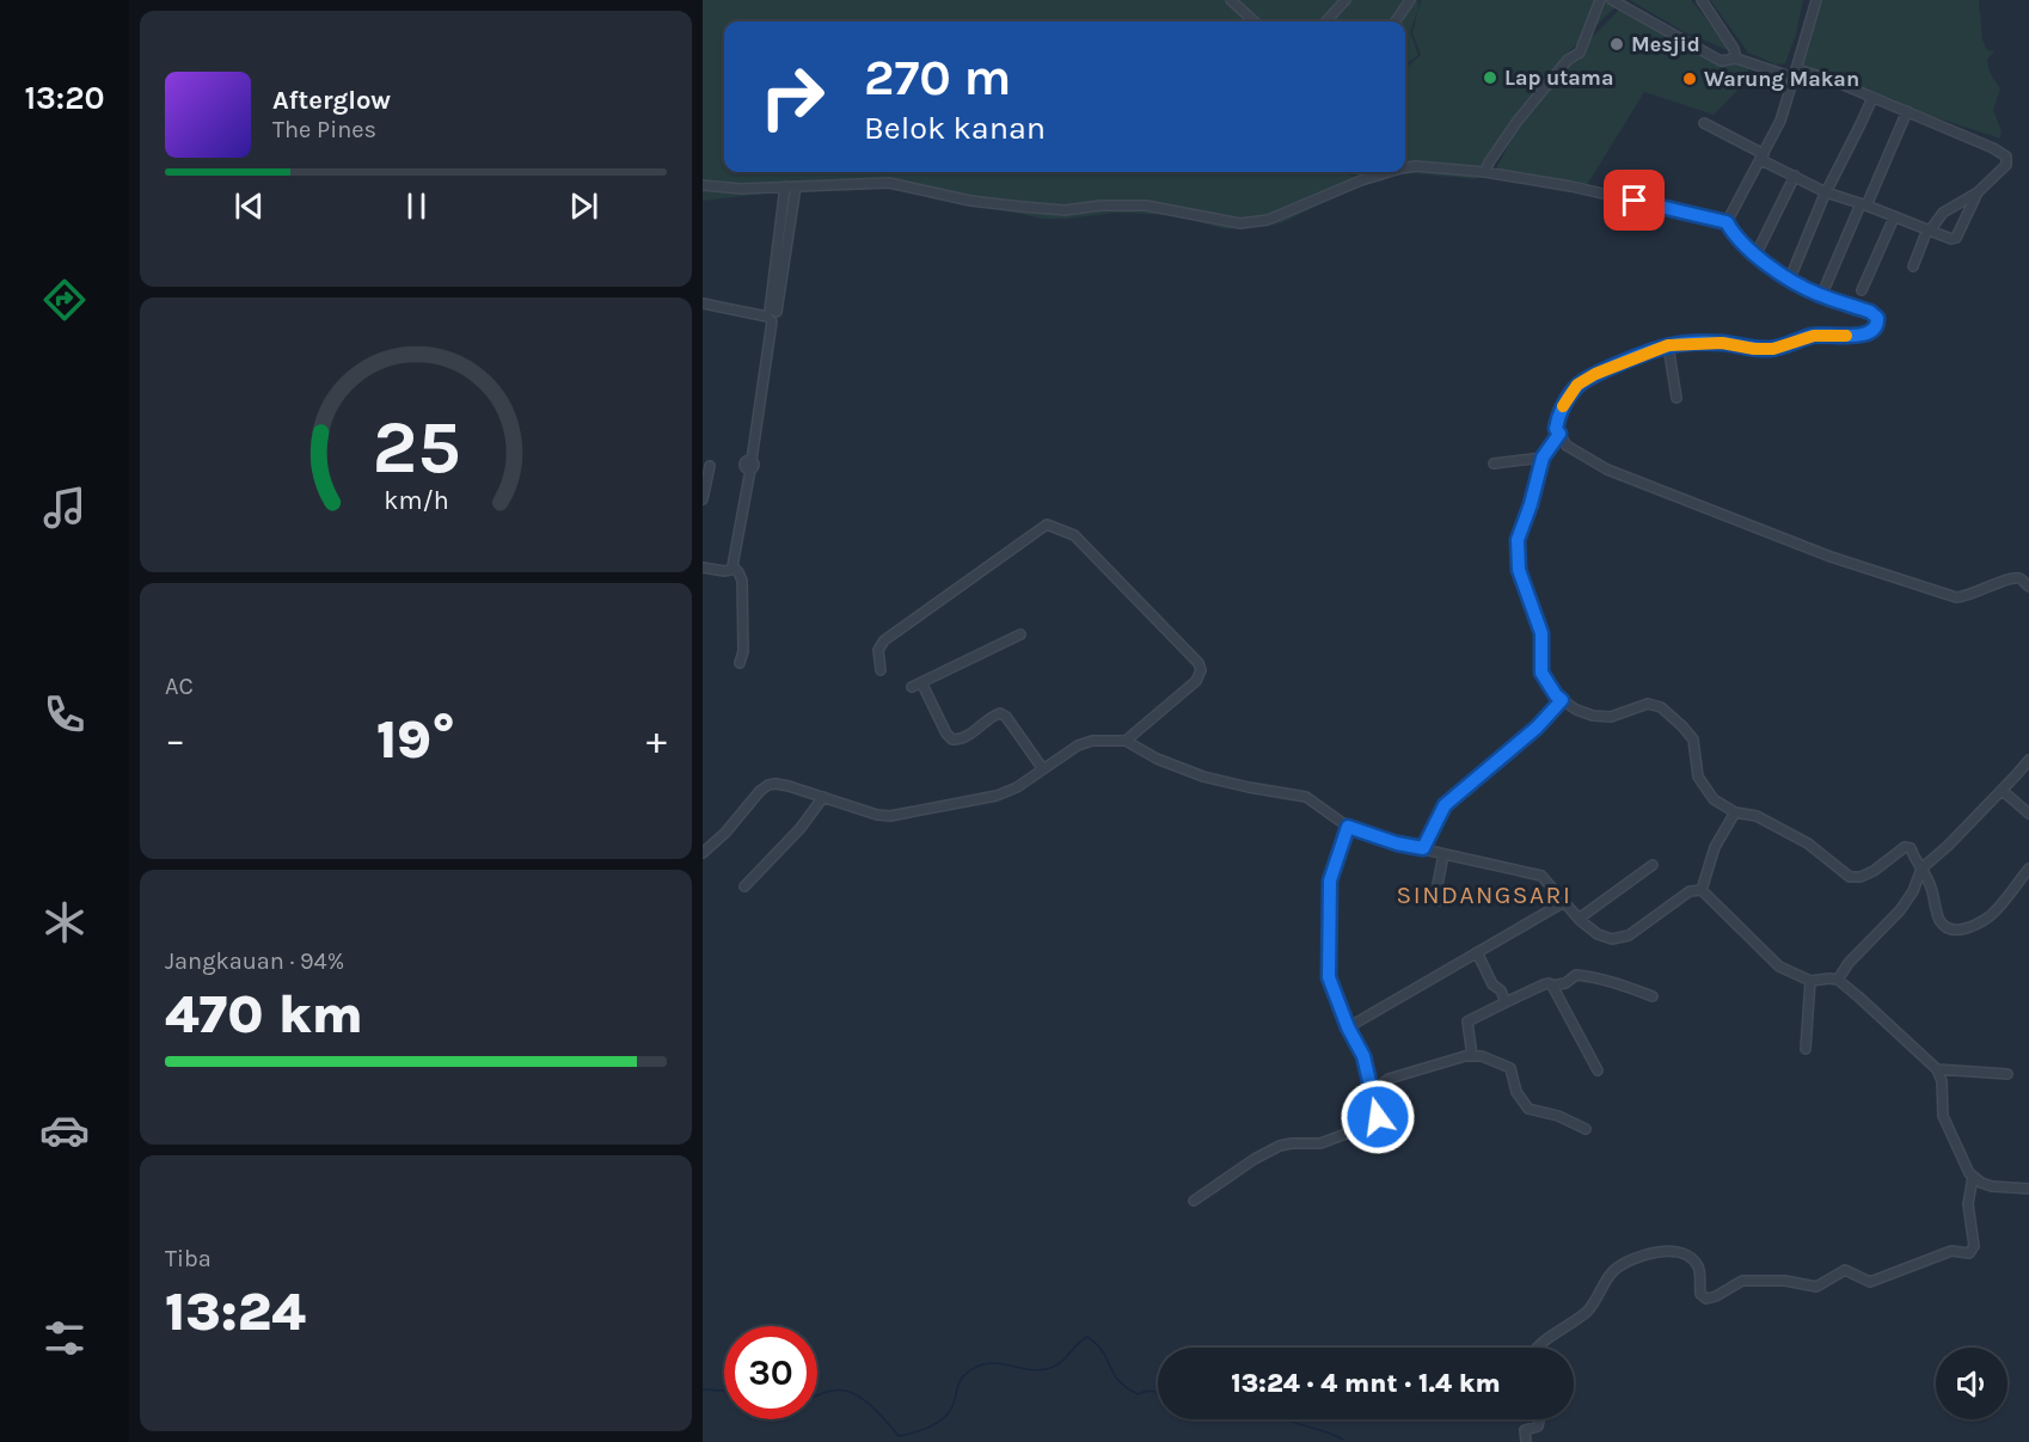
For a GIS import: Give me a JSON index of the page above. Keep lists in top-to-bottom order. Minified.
{"districts":["SINDANGSARI"],"places":["Mesjid","Lap utama","Warung Makan"],"page":{"tabs":"13:20","turn":["270 m","Belok kanan"],"song":["Afterglow","The Pines"],"tile":["AC",["Jangkauan · 94%","470 km"],["Tiba","13:24"]],"heat":["−","19°","+"],"limit":"30","trip":"13:24 · 4 mnt · 1.4 km","gauge":["25","km/h"]}}
